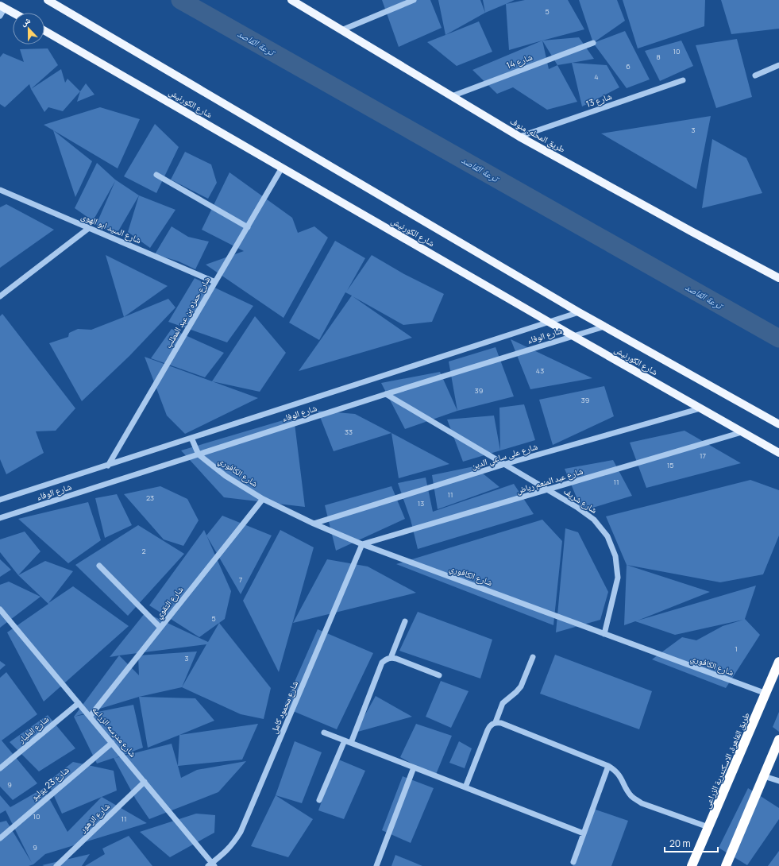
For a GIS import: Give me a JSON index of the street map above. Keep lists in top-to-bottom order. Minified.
{"streets":{"highway":["طريق القاهرة, الاسكندرية الزراعى"],"main road":["شارع الكورنيش","طريق المحله, منوف"],"street":["شارع 14","شارع 13","شارع السيد ابو الهوى","شارع حمزه بن عبد المطلب","شارع الوفاء","شارع على ساعي الدين","شارع الكافوري","شارع عبد المنعم رياض","شارع شريف","شارع التقوي","شارع محمود كامل","شارع الطيار","شارع مدرسه الزراعه","شارع 23 يوليو","شارع الزهور"]},"crossings":[["شارع 14","طريق المحله, منوف"],["شارع 13","طريق المحله, منوف"],["شارع الكورنيش","شارع حمزه بن عبد المطلب"],["شارع الكورنيش","شارع الوفاء"],["شارع الكورنيش","شارع على ساعي الدين"],["شارع الكورنيش","شارع عبد المنعم رياض"],["شارع السيد ابو الهوى","شارع حمزه بن عبد المطلب"],["شارع حمزه بن عبد المطلب","شارع الوفاء"],["شارع الوفاء","شارع الكافوري"],["شارع الوفاء","شارع شريف"],["شارع على ساعي الدين","شارع الكافوري"],["شارع على ساعي الدين","شارع شريف"],["شارع الكافوري","شارع عبد المنعم رياض"],["شارع الكافوري","شارع شريف"],["شارع الكافوري","شارع التقوي"],["شارع الكافوري","شارع محمود كامل"],["شارع الكافوري","طريق القاهرة, الاسكندرية الزراعى"],["شارع عبد المنعم رياض","شارع شريف"],["شارع عبد المنعم رياض","شارع محمود كامل"],["شارع التقوي","شارع مدرسه الزراعه"],["شارع محمود كامل","شارع مدرسه الزراعه"],["شارع الطيار","شارع مدرسه الزراعه"],["شارع مدرسه الزراعه","شارع 23 يوليو"],["شارع مدرسه الزراعه","شارع الزهور"]],"water":["ترعة القاصد"],"house_numbers":["5","10","8","6","4","3","43","39","39","33","17","15","11","11","23","13","2","7","5","1","3","9","10","11","9"],"scale_bar":"20 m","north":"top"}
